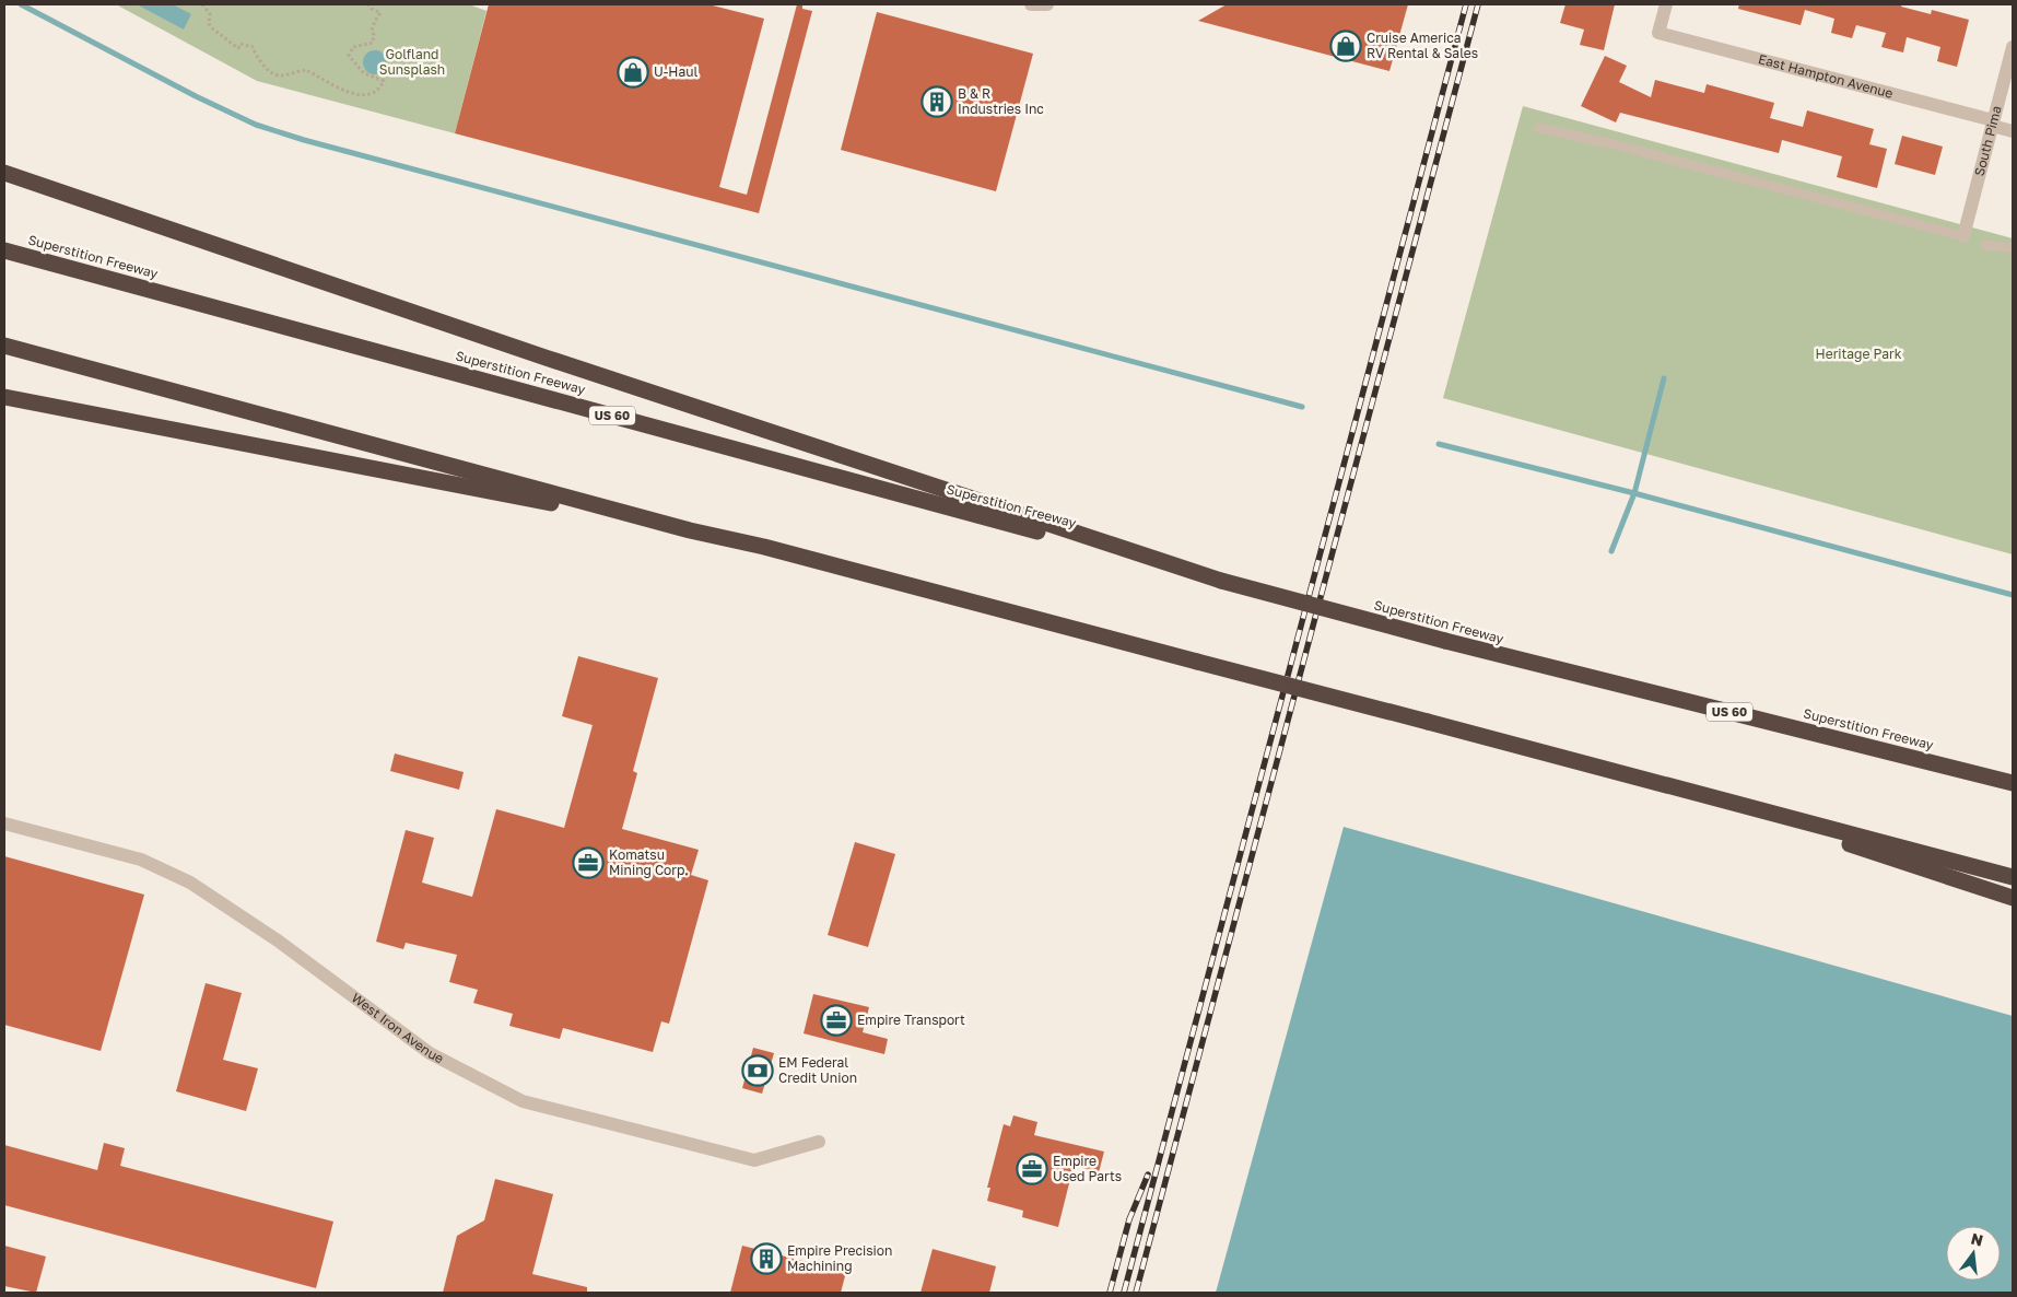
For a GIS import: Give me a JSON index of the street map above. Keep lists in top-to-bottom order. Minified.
{"streets":{"highway":["Superstition Freeway","US 60"],"street":["East Hampton Avenue","South Pima","West Iron Avenue"]},"crossings":[["East Hampton Avenue","South Pima"]],"parks":["Golfland Sunsplash","Heritage Park"],"places":{"shop":["Cruise America RV Rental & Sales","U-Haul"],"building":["B & R Industries Inc","Empire Precision Machining"],"office":["Komatsu Mining Corp.","Empire Transport","Empire Used Parts"],"bank":["EM Federal Credit Union"]},"north":"top"}
